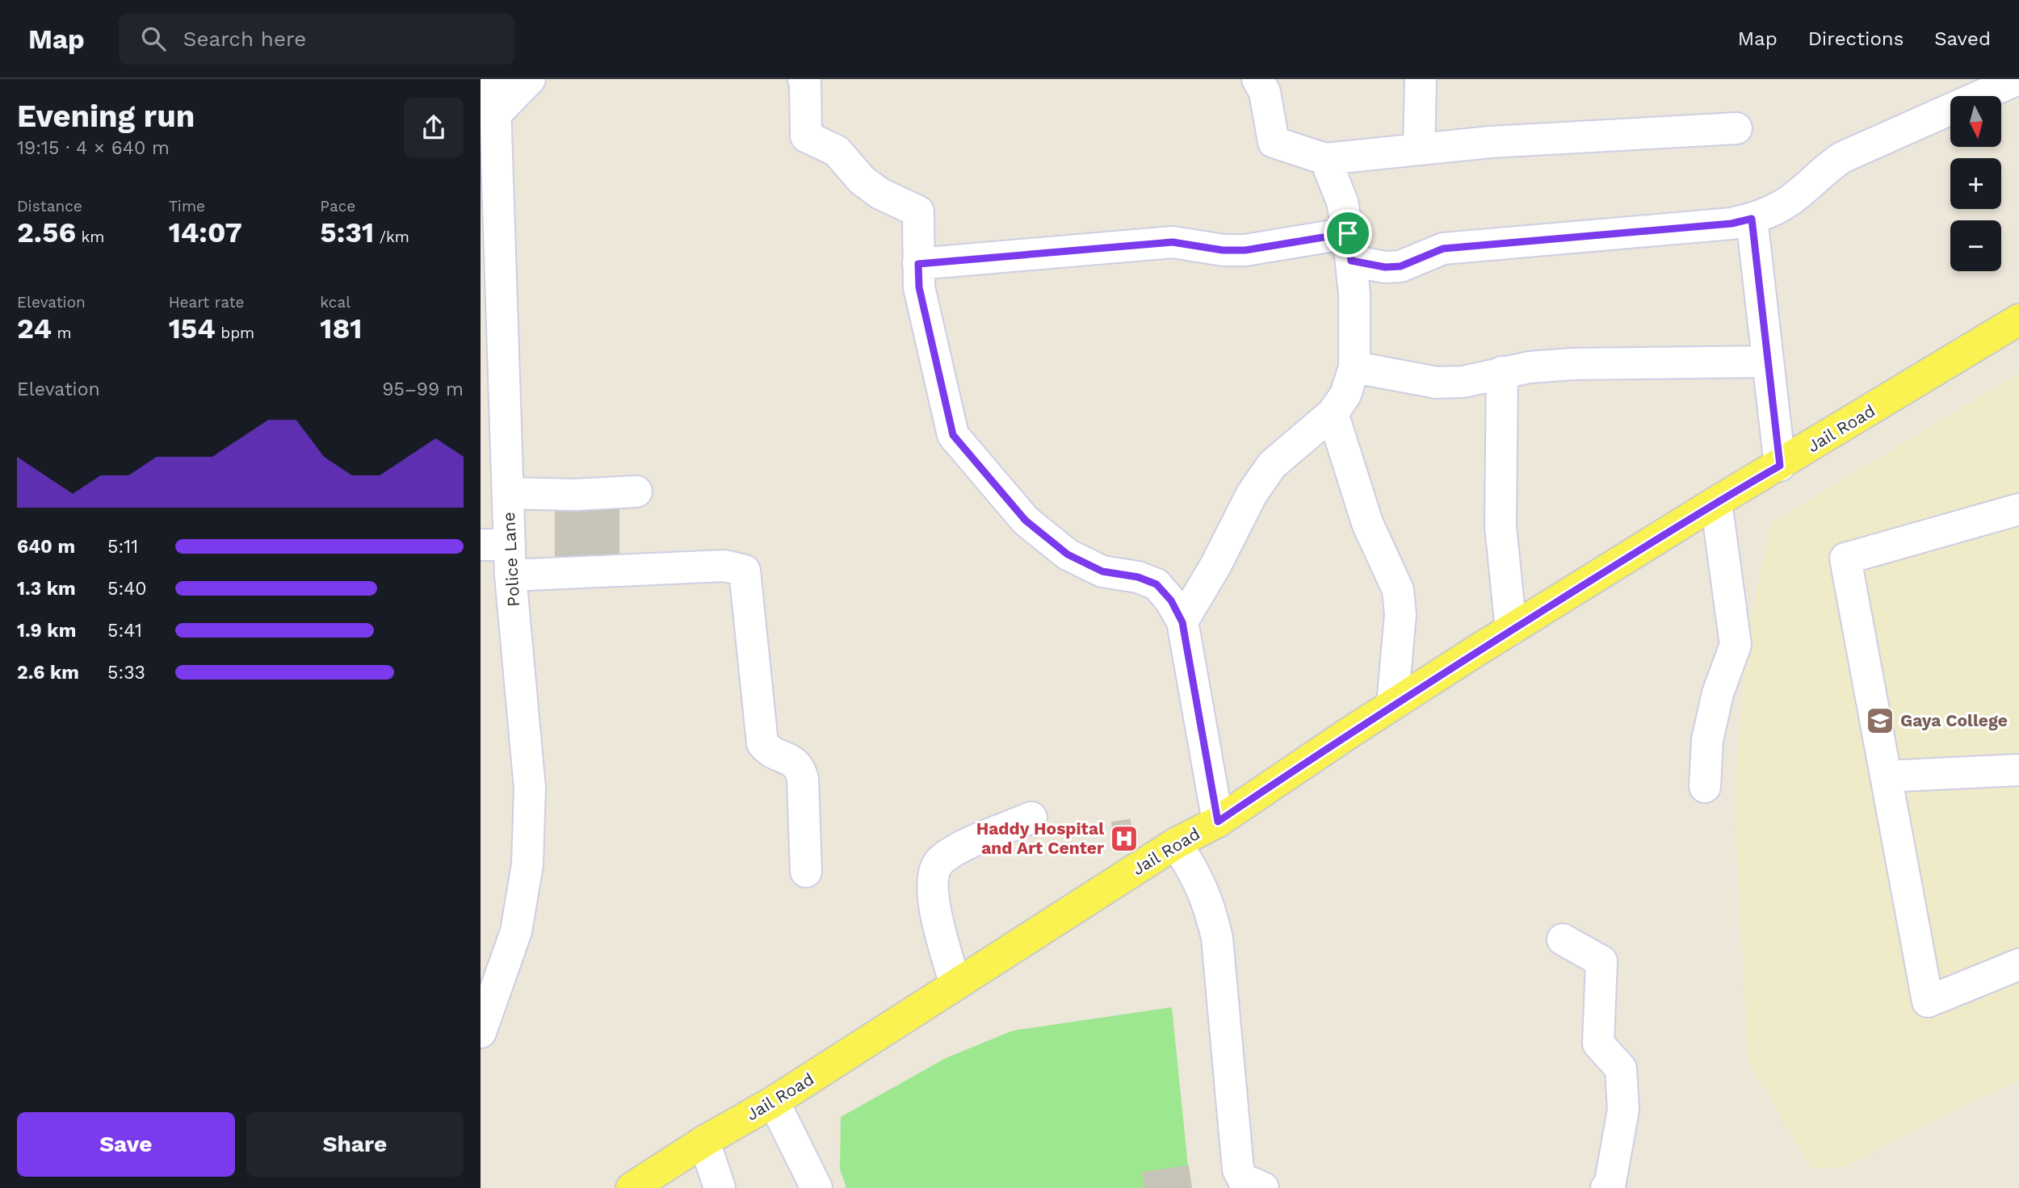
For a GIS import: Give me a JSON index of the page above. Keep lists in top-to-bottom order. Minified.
{"streets":{"main road":["Jail Road"],"street":["Police Lane"]},"places":{"school or university":["Gaya College"],"hospital":["Haddy Hospital and Art Center"]},"north":"bottom","page":{"header":"Map","search":"Search here","nav":["Map","Directions","Saved"],"heading":["Evening run","19:15 · 4 × 640 m"],"map_buttons":["+","−"],"stats":[["Distance","2.56 km"],["Time","14:07"],["Pace","5:31 /km"],["Elevation","24 m"],["Heart rate","154 bpm"],["kcal","181"]],"chart":["Elevation","95–99 m"],"list":[{"name":"640 m","note":"5:11"},{"name":"1.3 km","note":"5:40"},{"name":"1.9 km","note":"5:41"},{"name":"2.6 km","note":"5:33"}],"buttons":["Save","Share"]}}
